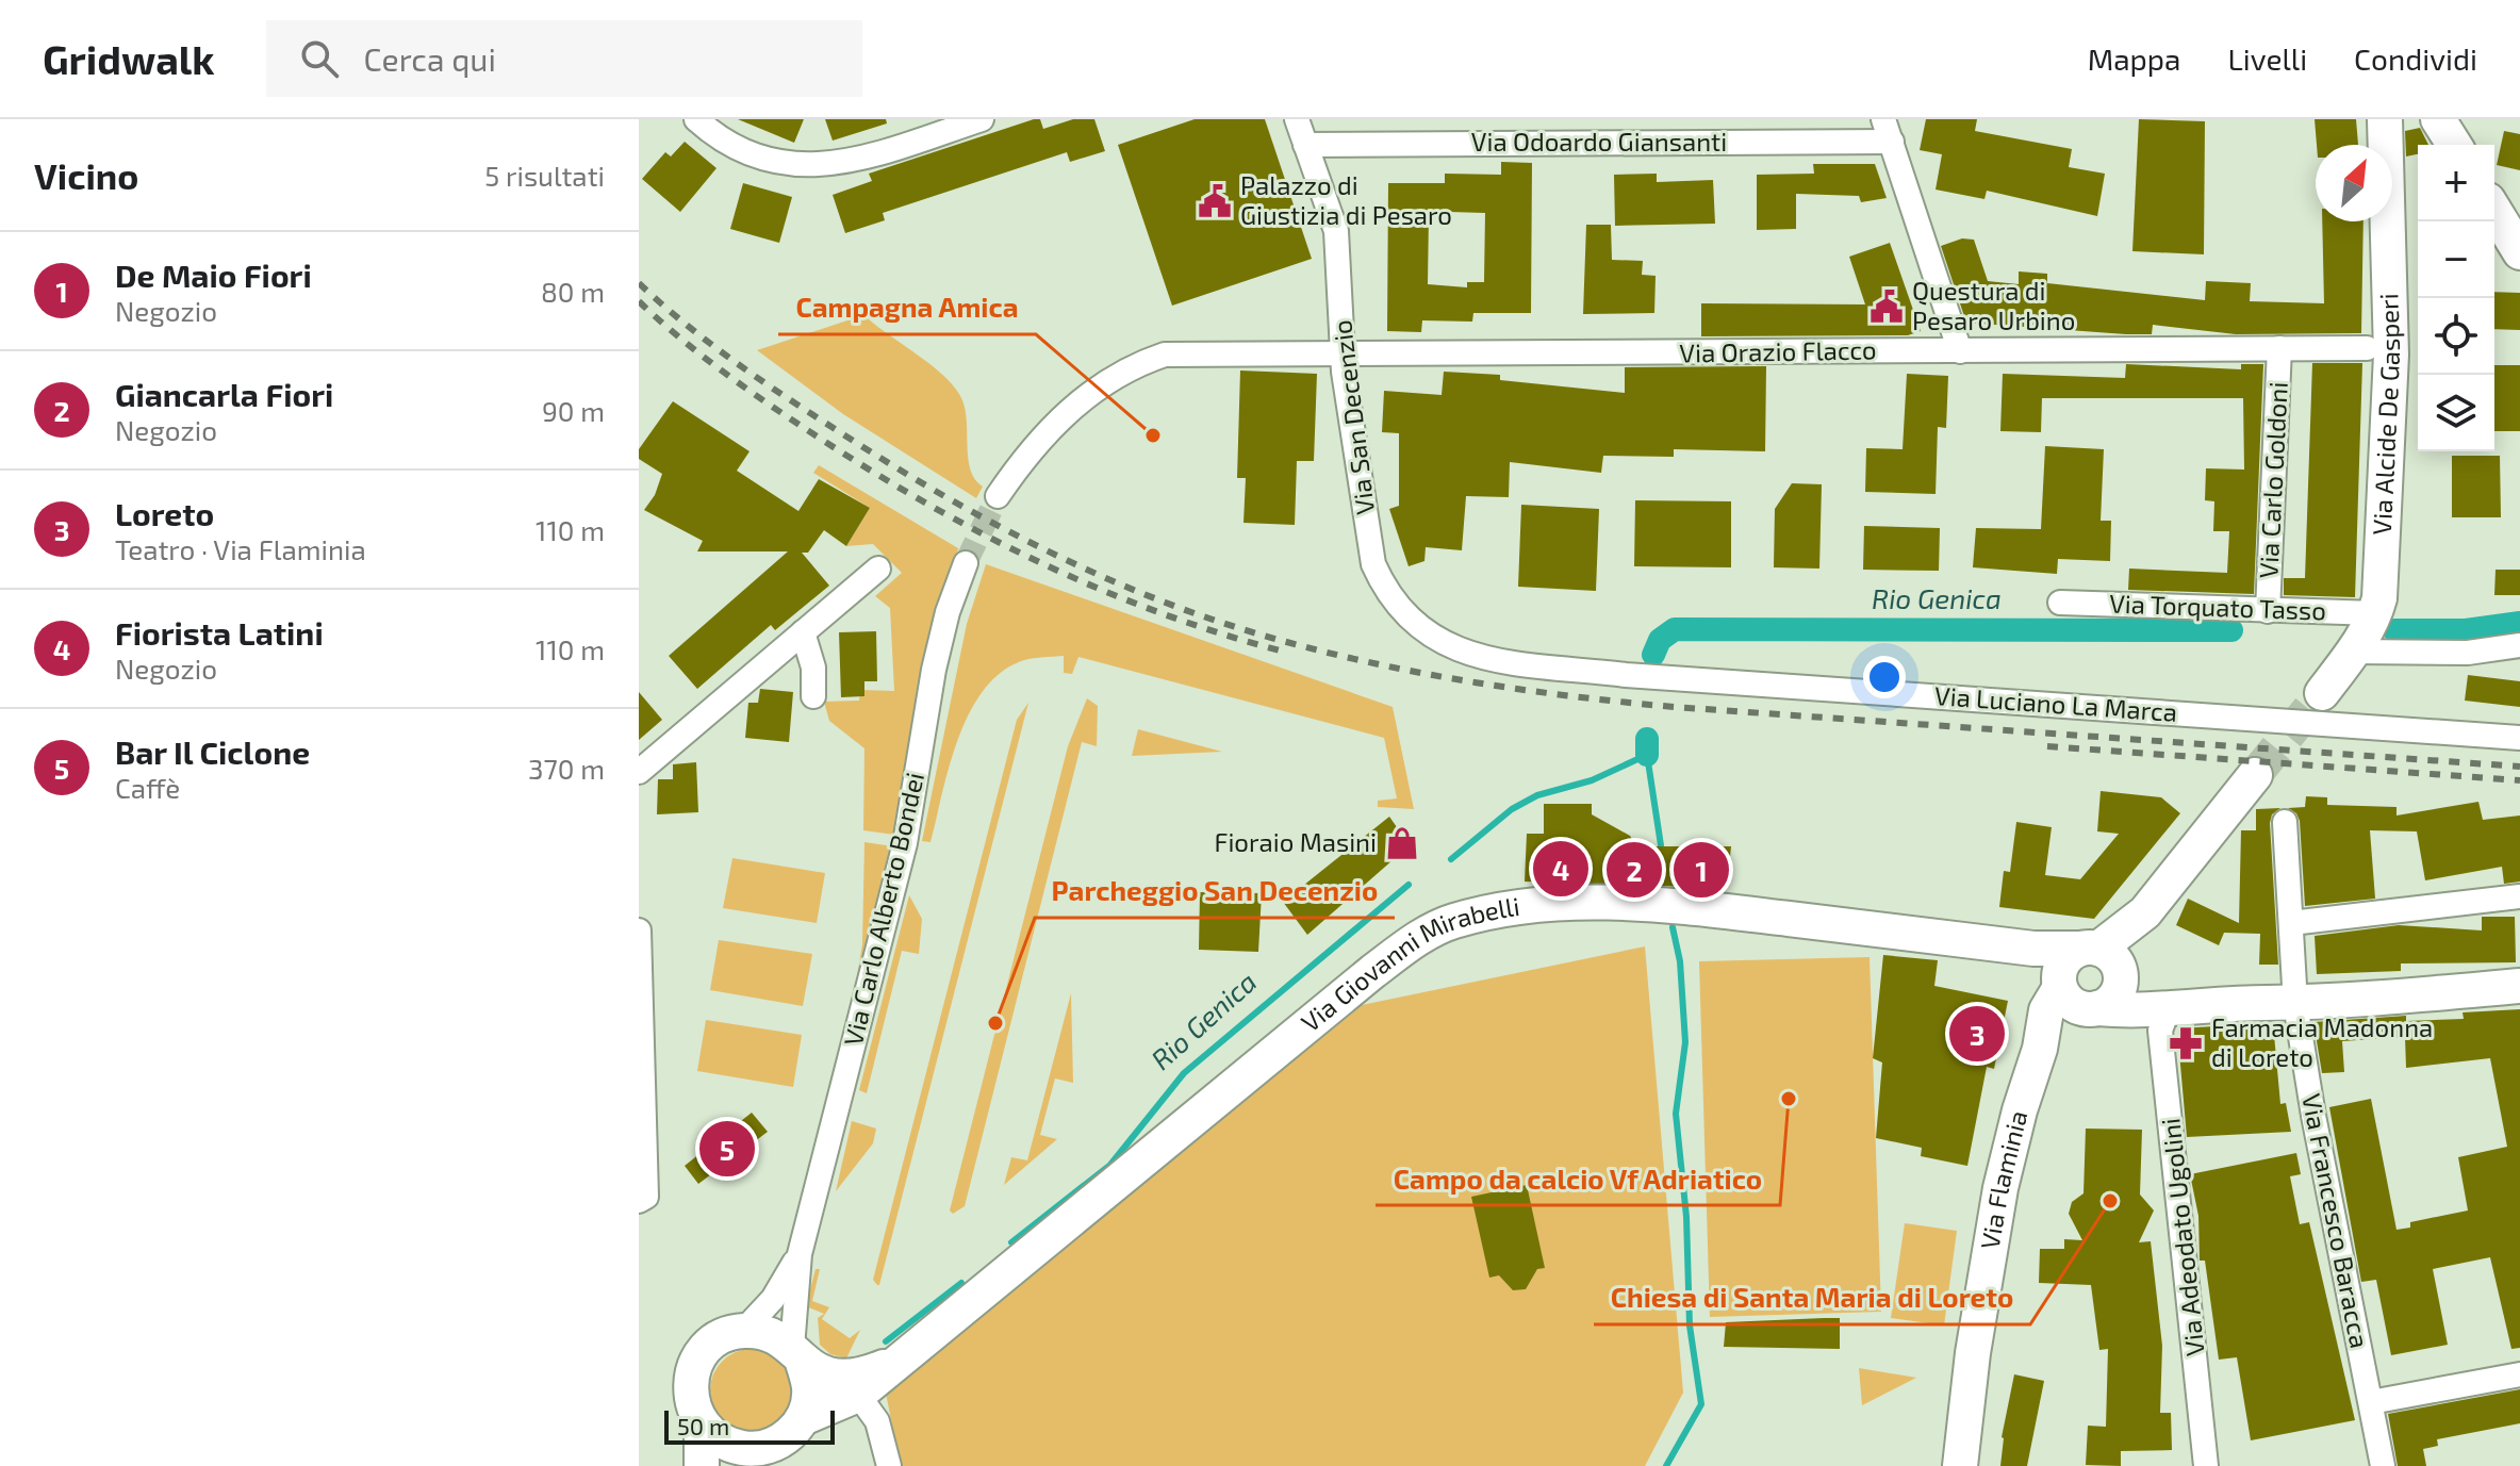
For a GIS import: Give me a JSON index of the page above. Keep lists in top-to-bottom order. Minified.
{"streets":{"street":["Via Odoardo Giansanti","Via Orazio Flacco","Via Alcide De Gasperi","Via San Decenzio","Via Carlo Goldoni","Via Torquato Tasso","Via Luciano La Marca","Via Carlo Alberto Bondei","Via Giovanni Mirabelli","Via Flaminia","Via Francesco Baracca","Via Adeodato Ugolini"]},"crossings":[["Via Odoardo Giansanti","Via San Decenzio"],["Via Orazio Flacco","Via San Decenzio"],["Via Orazio Flacco","Via Carlo Goldoni"],["Via Alcide De Gasperi","Via Torquato Tasso"],["Via San Decenzio","Via Luciano La Marca"],["Via Carlo Goldoni","Via Torquato Tasso"],["Via Carlo Alberto Bondei","Via Giovanni Mirabelli"],["Via Giovanni Mirabelli","Via Flaminia"]],"water":["Rio Genica"],"places":{"public building":["Palazzo di Giustizia di Pesaro","Questura di Pesaro Urbino"],"other":["Campagna Amica","Parcheggio San Decenzio","Campo da calcio Vf Adriatico","Chiesa di Santa Maria di Loreto"],"shop":["Fioraio Masini"],"pharmacy":["Farmacia Madonna di Loreto"]},"scale_bar":"50 m","north":"top right","page":{"header":"Gridwalk","search":"Cerca qui","nav":["Mappa","Livelli","Condividi"],"heading":["Vicino","5 risultati"],"map_buttons":["+","−"],"list":[{"mark":"1","name":"De Maio Fiori","note":"Negozio","value":"80 m"},{"mark":"2","name":"Giancarla Fiori","note":"Negozio","value":"90 m"},{"mark":"3","name":"Loreto","note":"Teatro · Via Flaminia","value":"110 m"},{"mark":"4","name":"Fiorista Latini","note":"Negozio","value":"110 m"},{"mark":"5","name":"Bar Il Ciclone","note":"Caffè","value":"370 m"}],"pins":["4","1","2","3","5"],"scale":"50 m"}}
